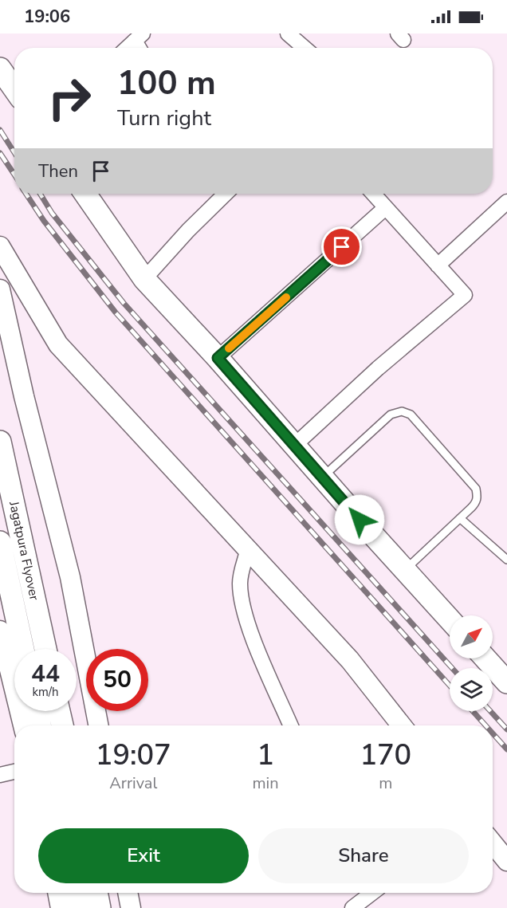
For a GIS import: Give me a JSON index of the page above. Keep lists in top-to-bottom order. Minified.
{"streets":{"main road":["Jagatpura Flyover"]},"north":"top right","page":{"status":"19:06","turn":["100 m","Turn right"],"then":"Then","speed":"44 km/h","limit":"50","eta":["19:07","Arrival","1","min","170","m"],"buttons":["Exit","Share"]}}
